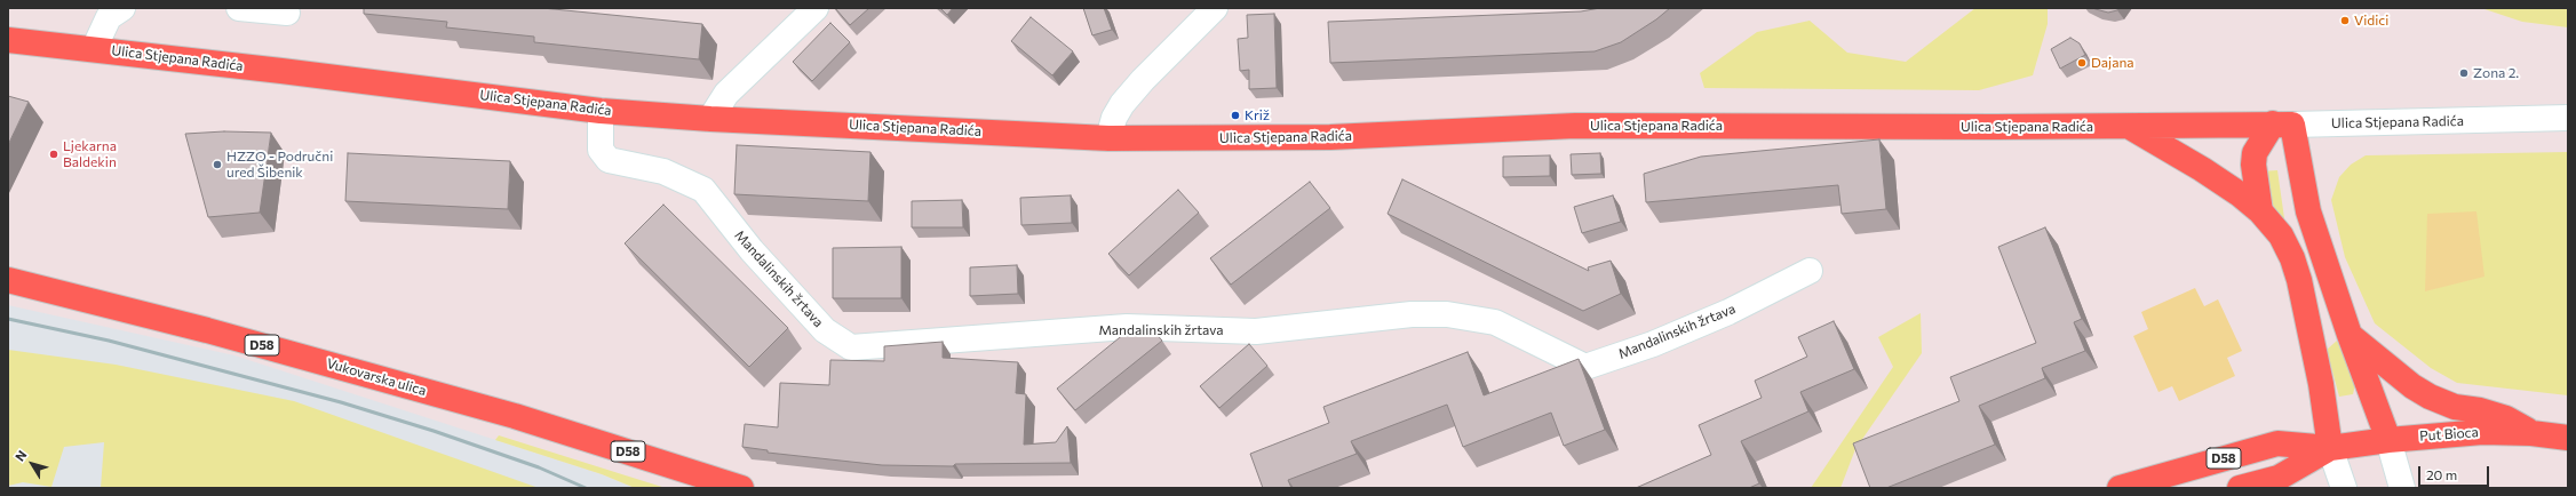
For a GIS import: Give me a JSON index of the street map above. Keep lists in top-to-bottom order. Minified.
{"streets":{"main road":["Ulica Stjepana Radića","D58","Vukovarska ulica","Put Bioca"],"street":["Mandalinskih žrtava"]},"crossings":[["Ulica Stjepana Radića","Mandalinskih žrtava"],["D58","Put Bioca"]],"places":["Vidici","Dajana","Zona 2.","Križ","Ljekarna Baldekin","HZZO - Područni ured Šibenik"],"scale_bar":"20 m","north":"top left"}
